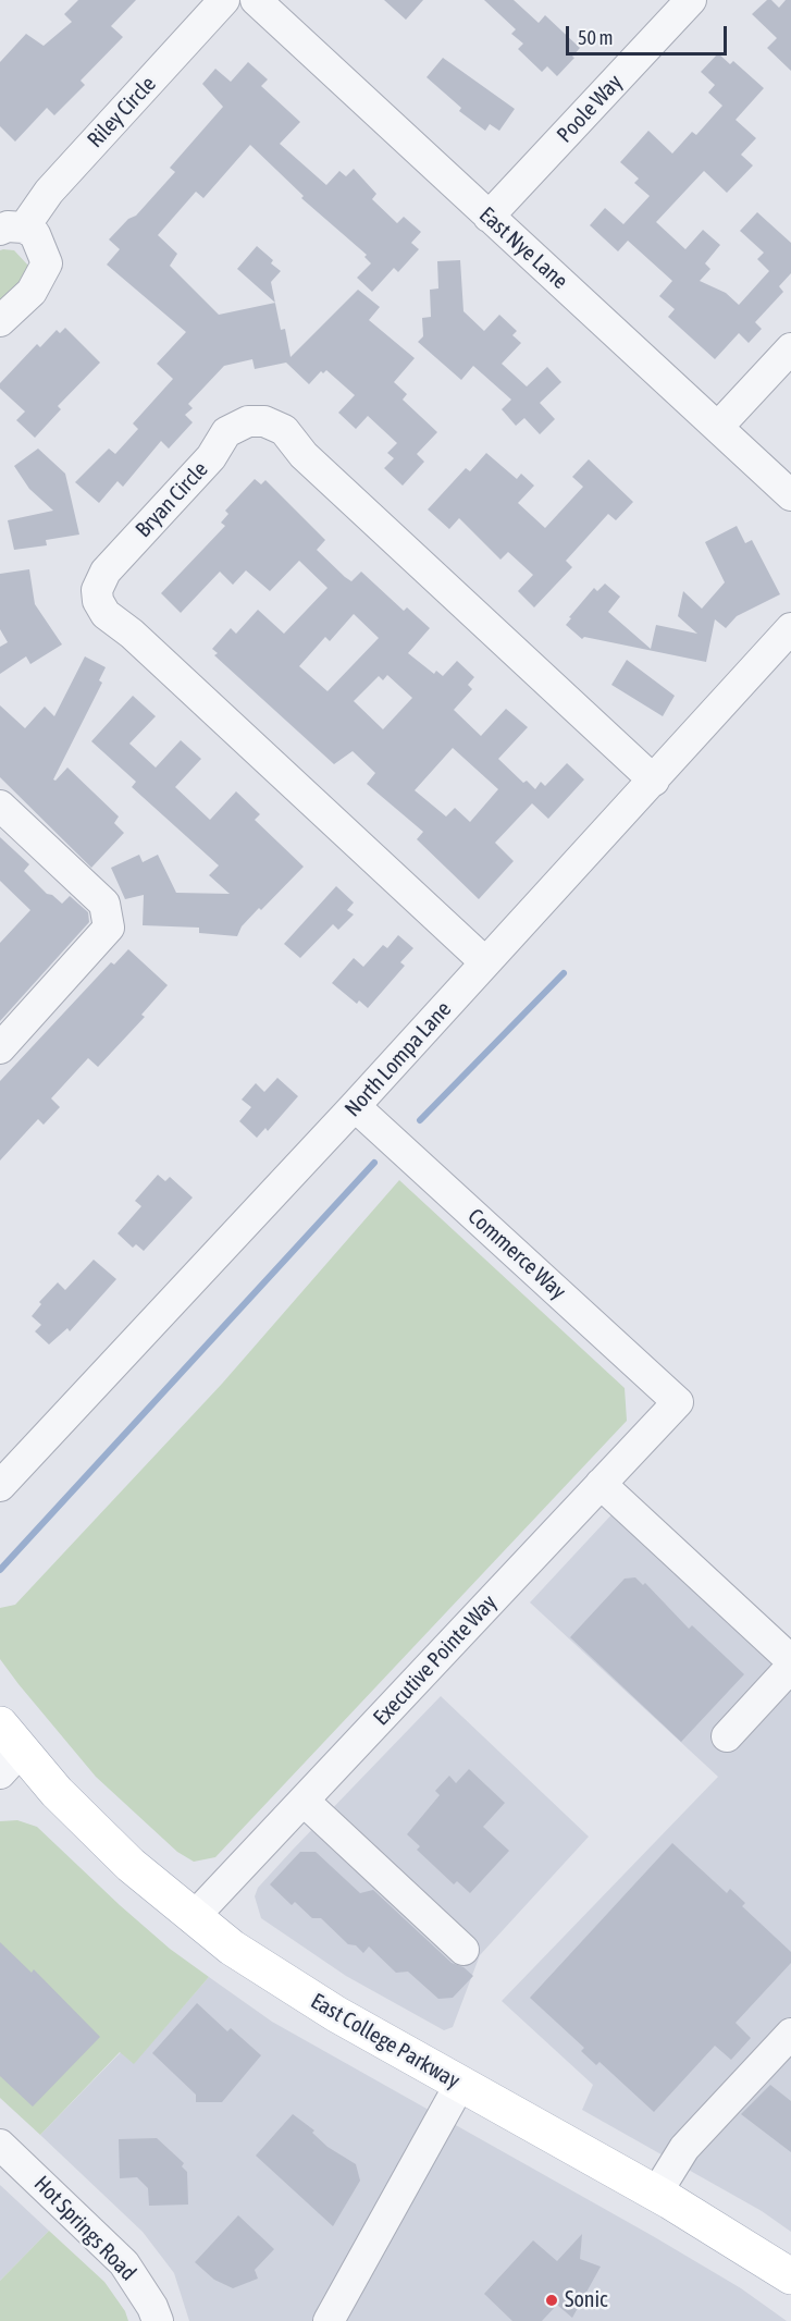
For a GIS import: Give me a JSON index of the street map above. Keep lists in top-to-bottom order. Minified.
{"streets":{"main road":["East College Parkway"],"street":["Poole Way","Riley Circle","East Nye Lane","Bryan Circle","North Lompa Lane","Commerce Way","Executive Pointe Way","Hot Springs Road"]},"crossings":[["Poole Way","East Nye Lane"],["Bryan Circle","North Lompa Lane"],["North Lompa Lane","Commerce Way"],["Commerce Way","Executive Pointe Way"],["Executive Pointe Way","East College Parkway"]],"places":["Sonic"],"scale_bar":"50 m"}
